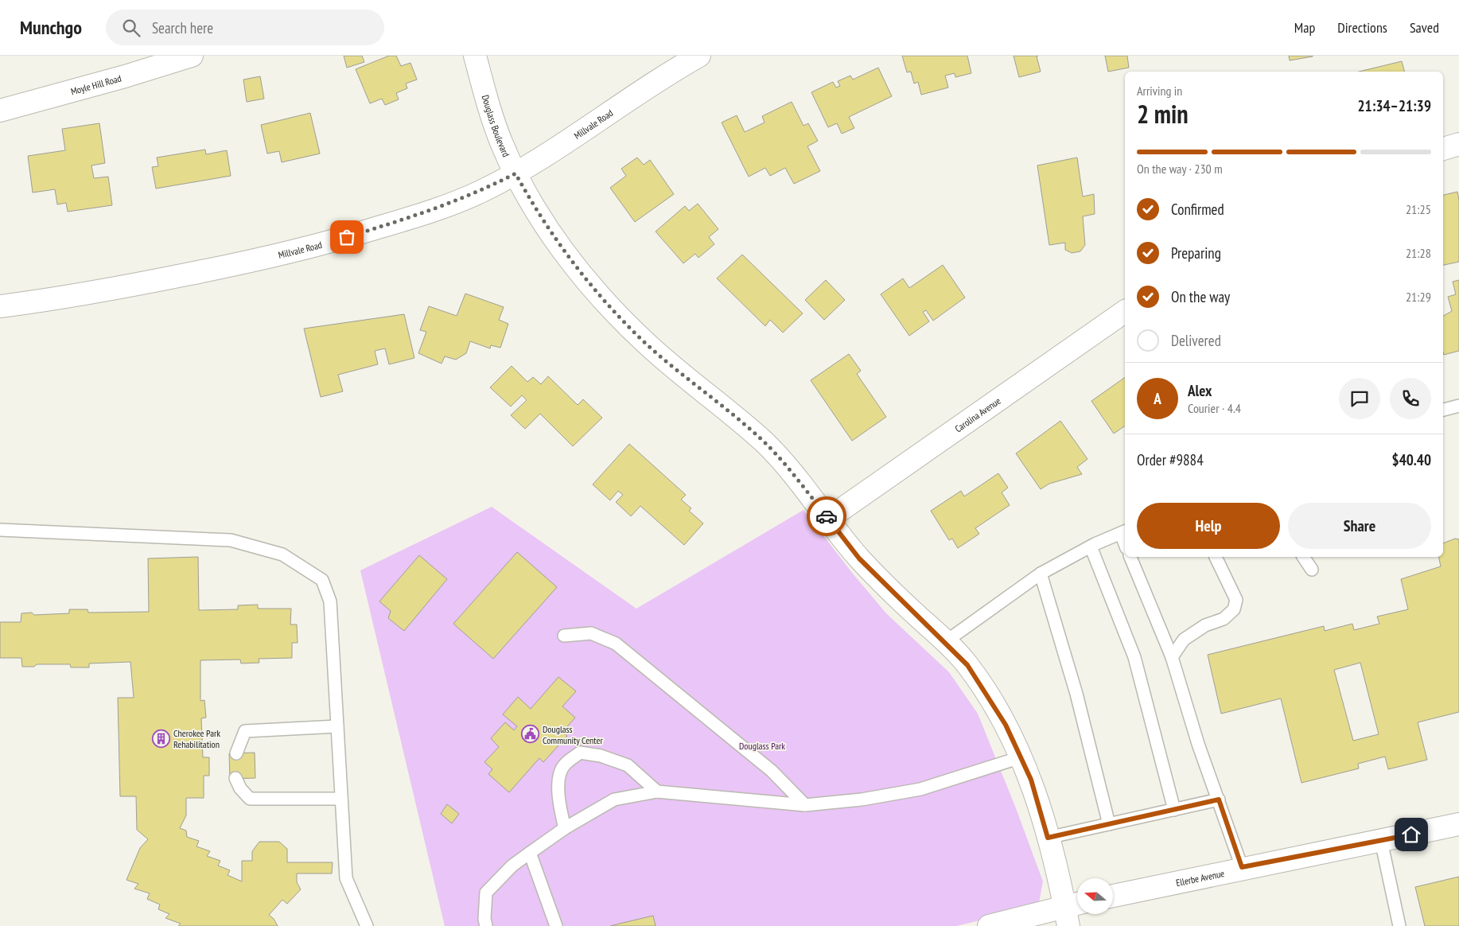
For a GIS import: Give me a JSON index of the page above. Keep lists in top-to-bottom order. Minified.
{"streets":{"street":["Moyle Hill Road","Millvale Road","Douglass Boulevard","Carolina Avenue","Ellerbe Avenue"]},"crossings":[["Millvale Road","Douglass Boulevard"],["Douglass Boulevard","Carolina Avenue"]],"parks":["Douglass Park"],"places":{"public building":["Douglass Community Center"],"building":["Cherokee Park Rehabilitation"]},"north":"left","page":{"header":"Munchgo","search":"Search here","nav":["Map","Directions","Saved"],"heading":["2 min","Arriving in","21:34–21:39"],"panel":["Alex","Courier · 4.4","Order #9884","$40.40"],"bar":"On the way · 230 m","list":[["Confirmed","21:25"],["Preparing","21:28"],["On the way","21:29"],"Delivered"],"round":"A","buttons":["Help","Share"]}}
